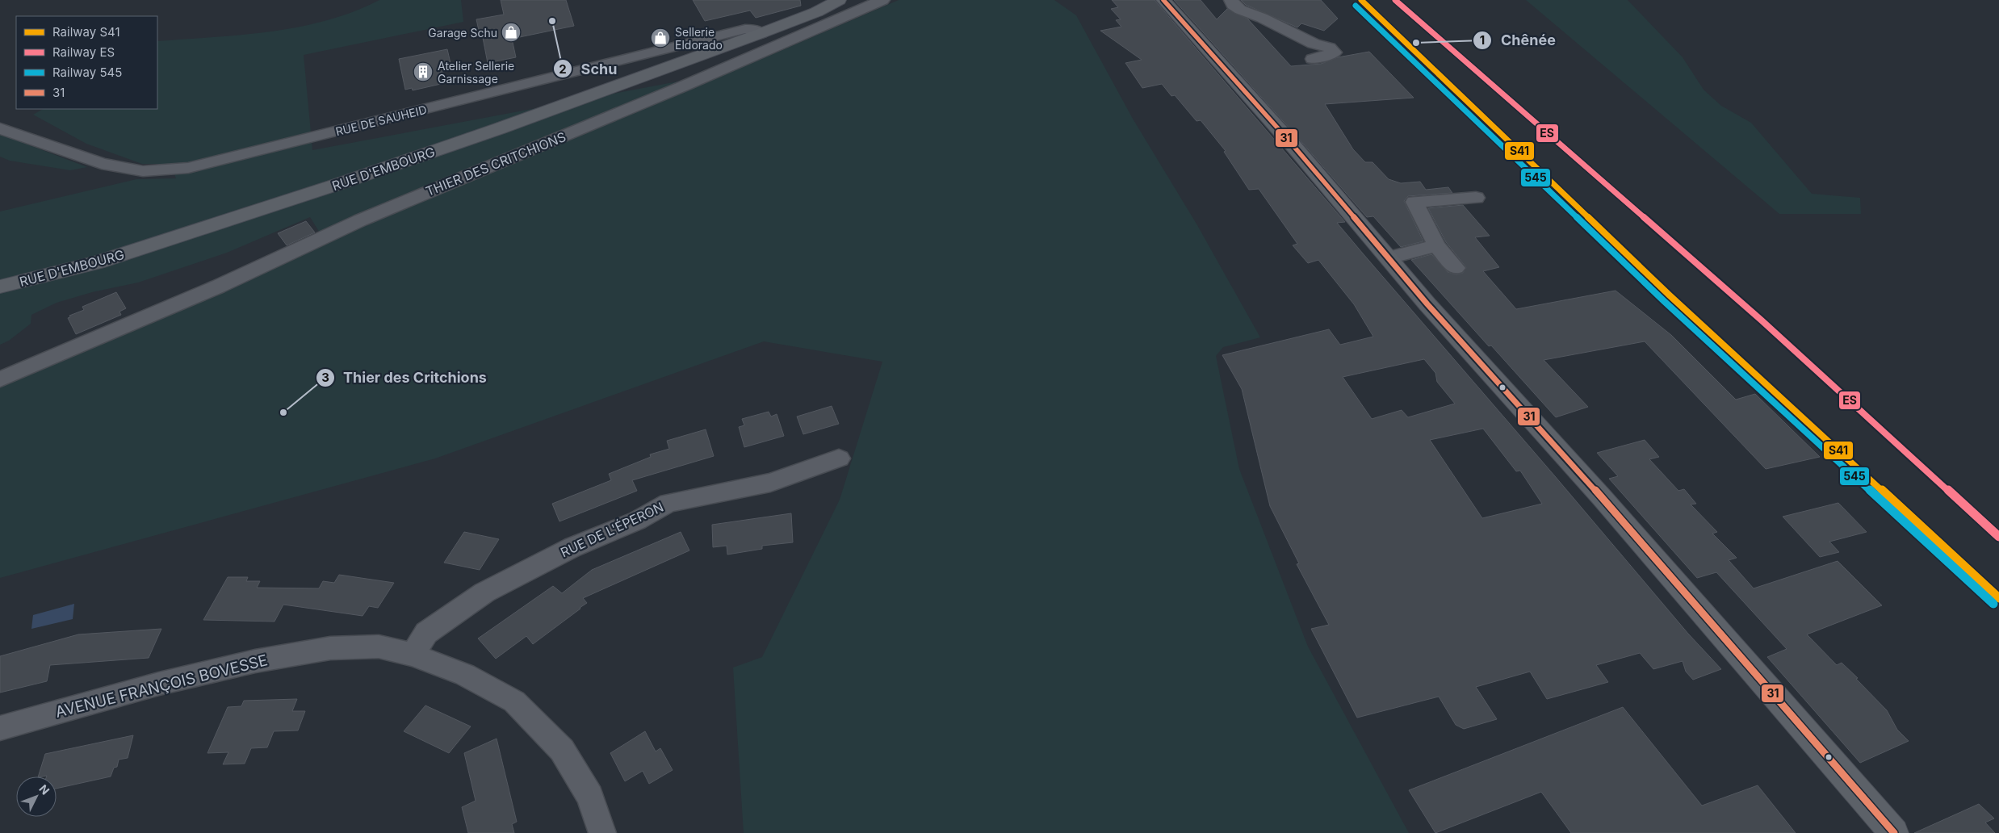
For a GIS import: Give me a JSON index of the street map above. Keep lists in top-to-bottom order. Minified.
{"streets":{"main road":["RUE D'EMBOURG"],"street":["RUE DE SAUHEID","THIER DES CRITCHIONS","RUE DE L'ÉPERON","AVENUE FRANÇOIS BOVESSE"]},"crossings":[["RUE DE SAUHEID","RUE D'EMBOURG"],["RUE DE L'ÉPERON","AVENUE FRANÇOIS BOVESSE"]],"places":{"other":["Schu","Chênée","Thier des Critchions"],"shop":["Garage Schu","Sellerie Eldorado"],"building":["Atelier Sellerie Garnissage"]},"lines":["rail line S41","rail line ES","transit line 31","rail line 545"],"legend":["Railway S41","Railway ES","Railway 545","31"],"north":"top right"}
